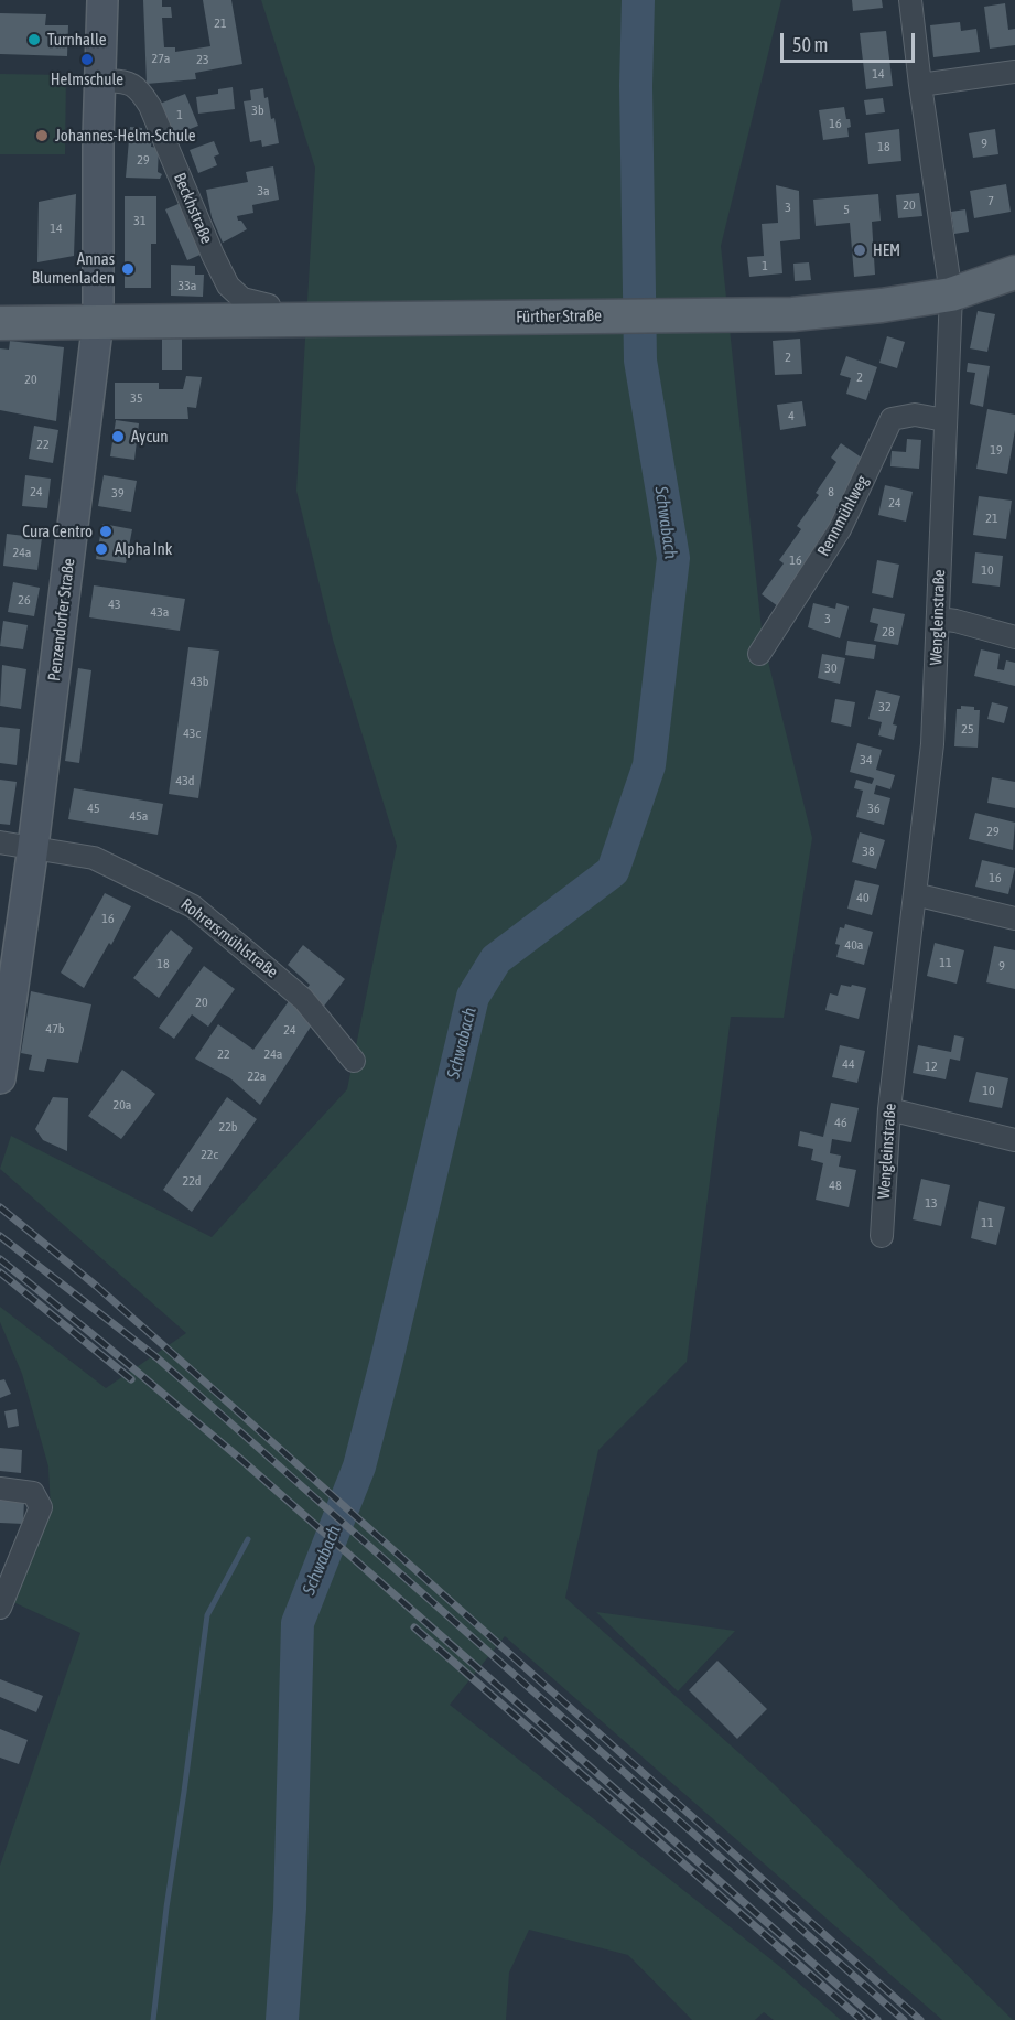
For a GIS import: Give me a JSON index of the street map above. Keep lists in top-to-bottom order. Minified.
{"streets":{"main road":["Fürther Straße","Penzendorfer Straße"],"street":["Beckhstraße","Rennmühlweg","Wengleinstraße","Rohrersmühlstraße"]},"crossings":[["Beckhstraße","Penzendorfer Straße"],["Fürther Straße","Wengleinstraße"],["Fürther Straße","Penzendorfer Straße"],["Rennmühlweg","Wengleinstraße"],["Penzendorfer Straße","Rohrersmühlstraße"]],"water":["Schwabach"],"places":["Turnhalle","Helmschule","Johannes-Helm-Schule","HEM","Annas Blumenladen","Aycun","Cura Centro","Alpha Ink"],"house_numbers":["21","27a","23","14","3b","1","16","9","18","29","3a","7","20","3","5","31","14","1","33a","2","2","20","35","4","22","19","24","8","39","24","21","24a","16","10","26","43","43a","3","28","30","43b","32","25","43c","34","43d","45","36","45a","29","38","16","40","16","40a","11","18","9","20","47b","24","22","24a","44","12","22a","10","20a","46","22b","22c","22d","48","13","11"],"scale_bar":"50 m"}
